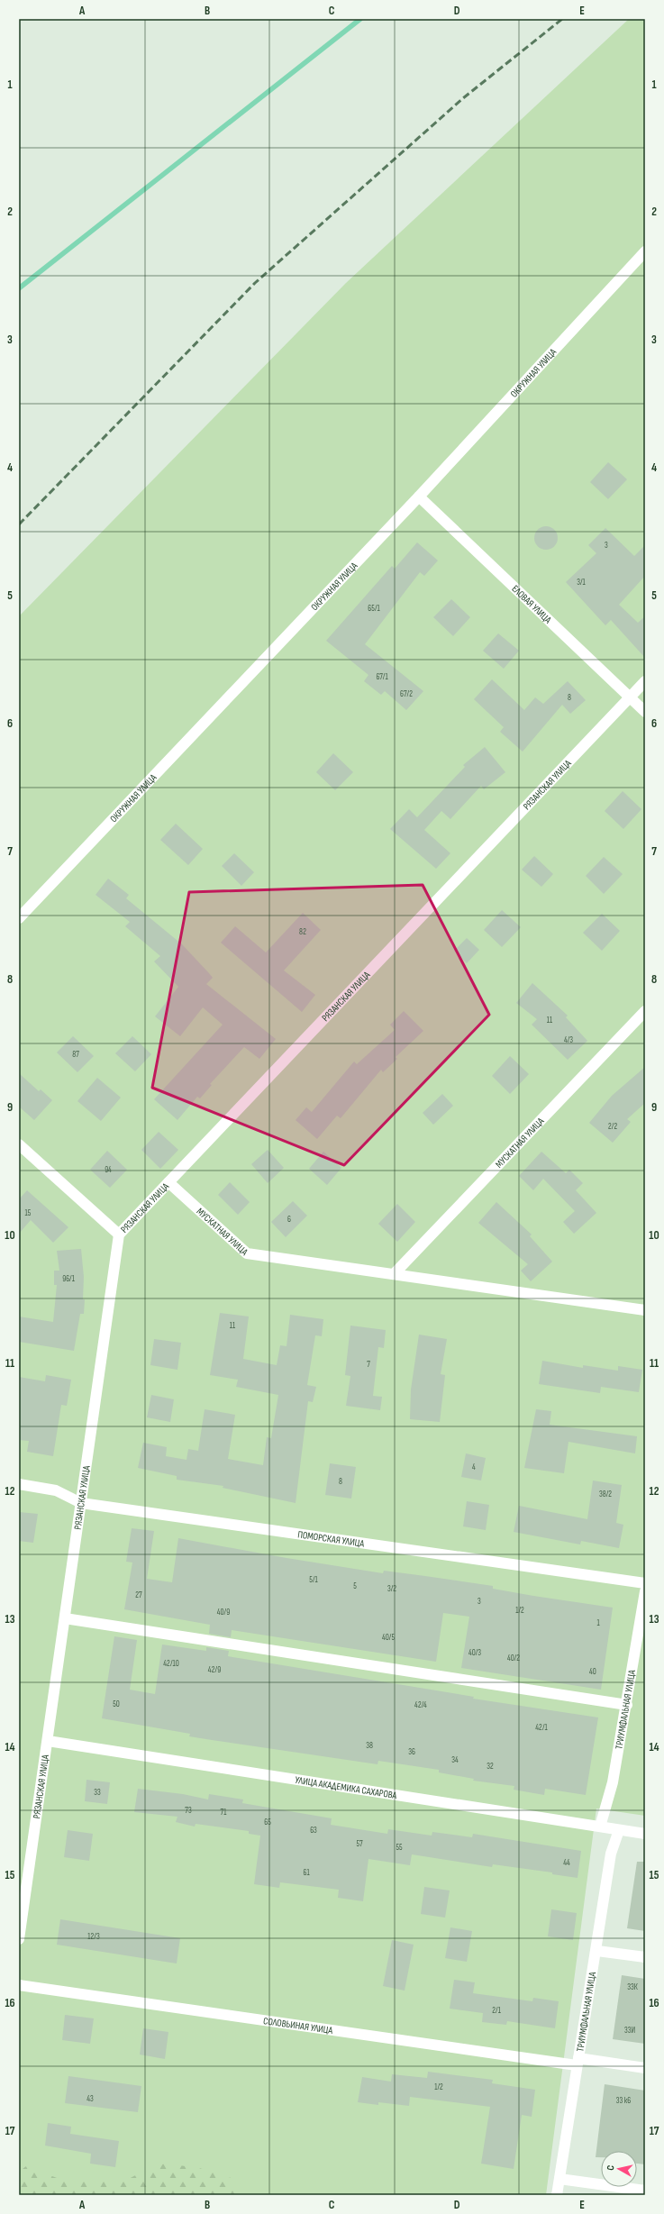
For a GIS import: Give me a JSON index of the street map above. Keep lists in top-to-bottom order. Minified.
{"streets":{"street":["ОКРУЖНАЯ УЛИЦА","ЕЛОВАЯ УЛИЦА","РЯЗАНСКАЯ УЛИЦА","МУСКАТНАЯ УЛИЦА","ПОМОРСКАЯ УЛИЦА","ТРИУМФАЛЬНАЯ УЛИЦА","УЛИЦА АКАДЕМИКА САХАРОВА","СОЛОВЬИНАЯ УЛИЦА"]},"crossings":[["ОКРУЖНАЯ УЛИЦА","ЕЛОВАЯ УЛИЦА"],["ЕЛОВАЯ УЛИЦА","РЯЗАНСКАЯ УЛИЦА"],["РЯЗАНСКАЯ УЛИЦА","МУСКАТНАЯ УЛИЦА"],["РЯЗАНСКАЯ УЛИЦА","ПОМОРСКАЯ УЛИЦА"],["РЯЗАНСКАЯ УЛИЦА","УЛИЦА АКАДЕМИКА САХАРОВА"],["ТРИУМФАЛЬНАЯ УЛИЦА","УЛИЦА АКАДЕМИКА САХАРОВА"],["ТРИУМФАЛЬНАЯ УЛИЦА","СОЛОВЬИНАЯ УЛИЦА"]],"house_numbers":["3","3/1","65/1","67/1","67/2","8","82","11","4/3","87","2/2","94","15","6","96/1","11","7","4","8","38/2","5/1","5","3/2","27","3","1/2","40/9","1","40/5","40/3","40/2","42/10","42/9","40","50","42/4","42/1","38","36","34","32","33","73","71","65","63","57","55","44","61","12/3","33К","2/1","33И","1/2","43","33 к6"],"north":"left","grid":{"columns":["A","B","C","D","E"],"rows":["1","2","3","4","5","6","7","8","9","10","11","12","13","14","15","16","17"]}}
